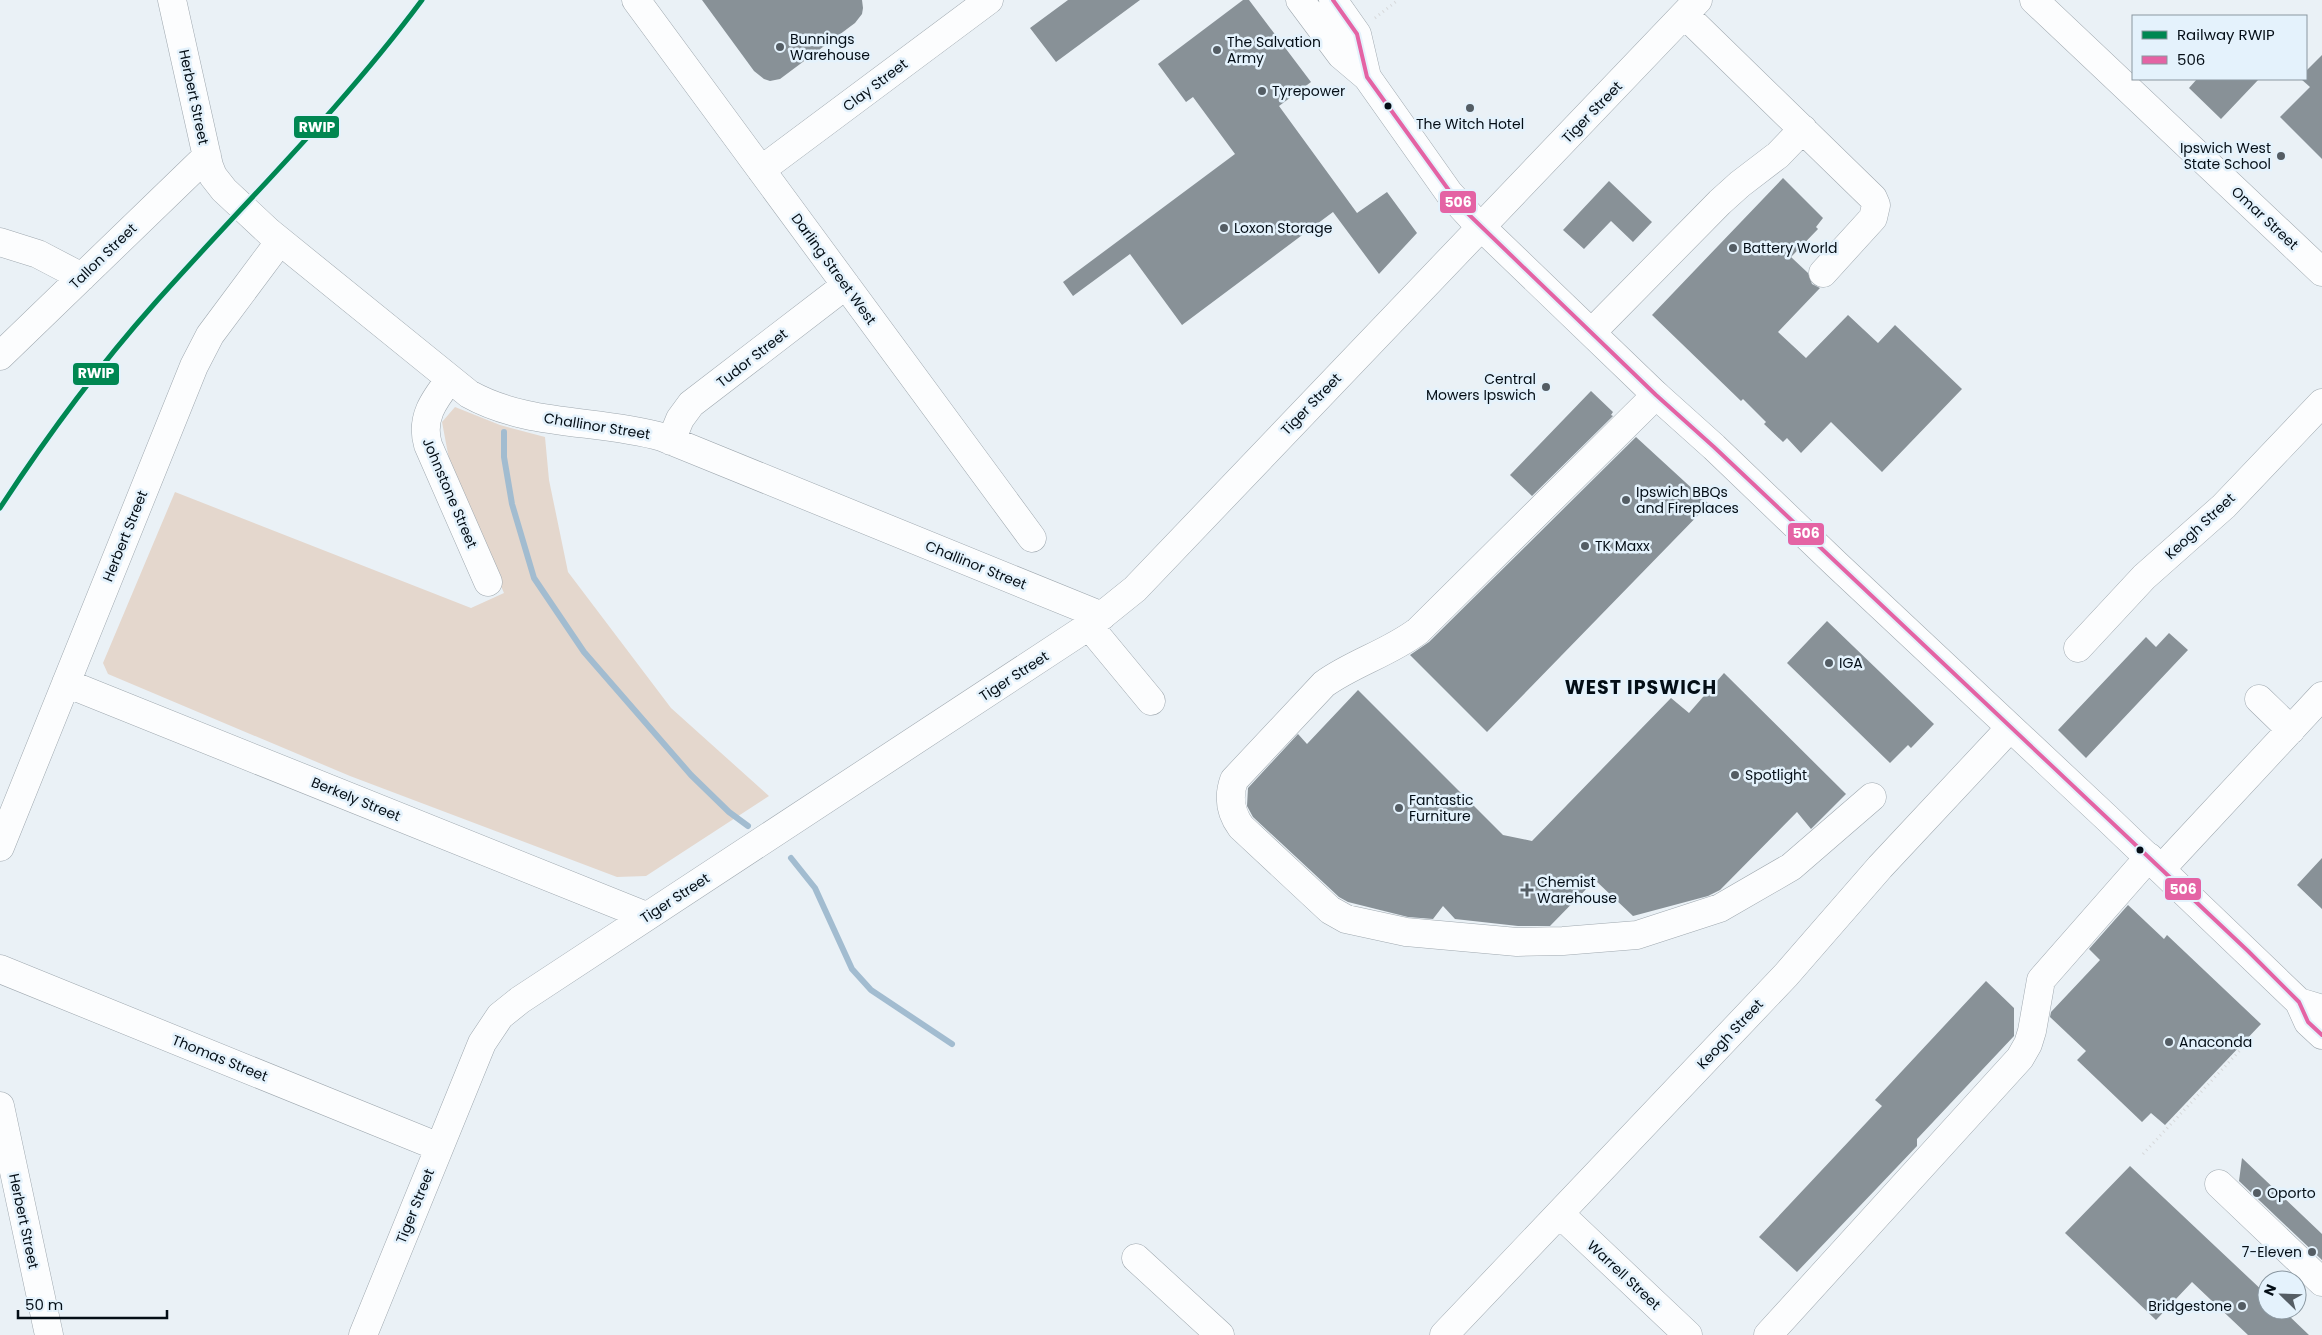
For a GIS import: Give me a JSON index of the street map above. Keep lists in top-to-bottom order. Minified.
{"streets":{"street":["Clay Street","Herbert Street","Tiger Street","Omar Street","Tallon Street","Darling Street West","Tudor Street","Challinor Street","Johnstone Street","Keogh Street","Berkely Street","Thomas Street","Warrell Street"]},"crossings":[["Clay Street","Darling Street West"],["Herbert Street","Tallon Street"],["Herbert Street","Challinor Street"],["Herbert Street","Berkely Street"],["Tiger Street","Challinor Street"],["Tiger Street","Berkely Street"],["Tiger Street","Thomas Street"],["Darling Street West","Tudor Street"],["Tudor Street","Challinor Street"],["Challinor Street","Johnstone Street"],["Keogh Street","Warrell Street"]],"districts":["WEST IPSWICH"],"places":{"other":["Bunnings Warehouse","The Salvation Army","Tyrepower","The Witch Hotel","Ipswich West State School","Loxon Storage","Battery World","Central Mowers Ipswich","Ipswich BBQs and Fireplaces","TK Maxx","IGA","Spotlight","Fantastic Furniture","Anaconda","Oporto","7-Eleven","Bridgestone"],"health":["Chemist Warehouse"]},"lines":["rail line RWIP","transit line 506"],"legend":["Railway RWIP","506"],"scale_bar":"50 m","north":"top left"}
